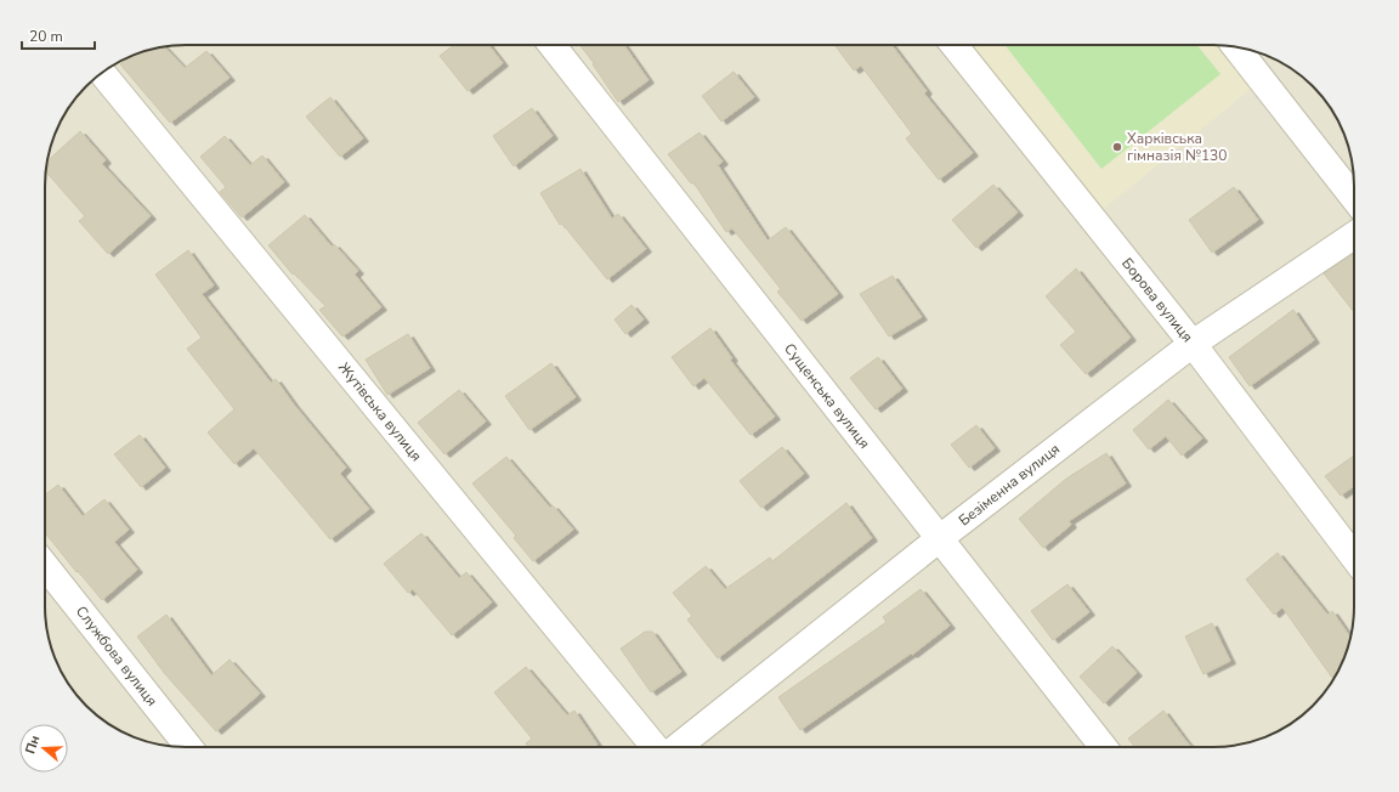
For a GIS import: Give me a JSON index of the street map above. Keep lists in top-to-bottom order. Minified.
{"streets":{"street":["Борова вулиця","Сущенська вулиця","Жутівська вулиця","Безіменна вулиця","Службова вулиця"]},"crossings":[["Борова вулиця","Безіменна вулиця"],["Сущенська вулиця","Безіменна вулиця"]],"places":["Харківська гімназія №130"],"scale_bar":"20 m","north":"left"}
